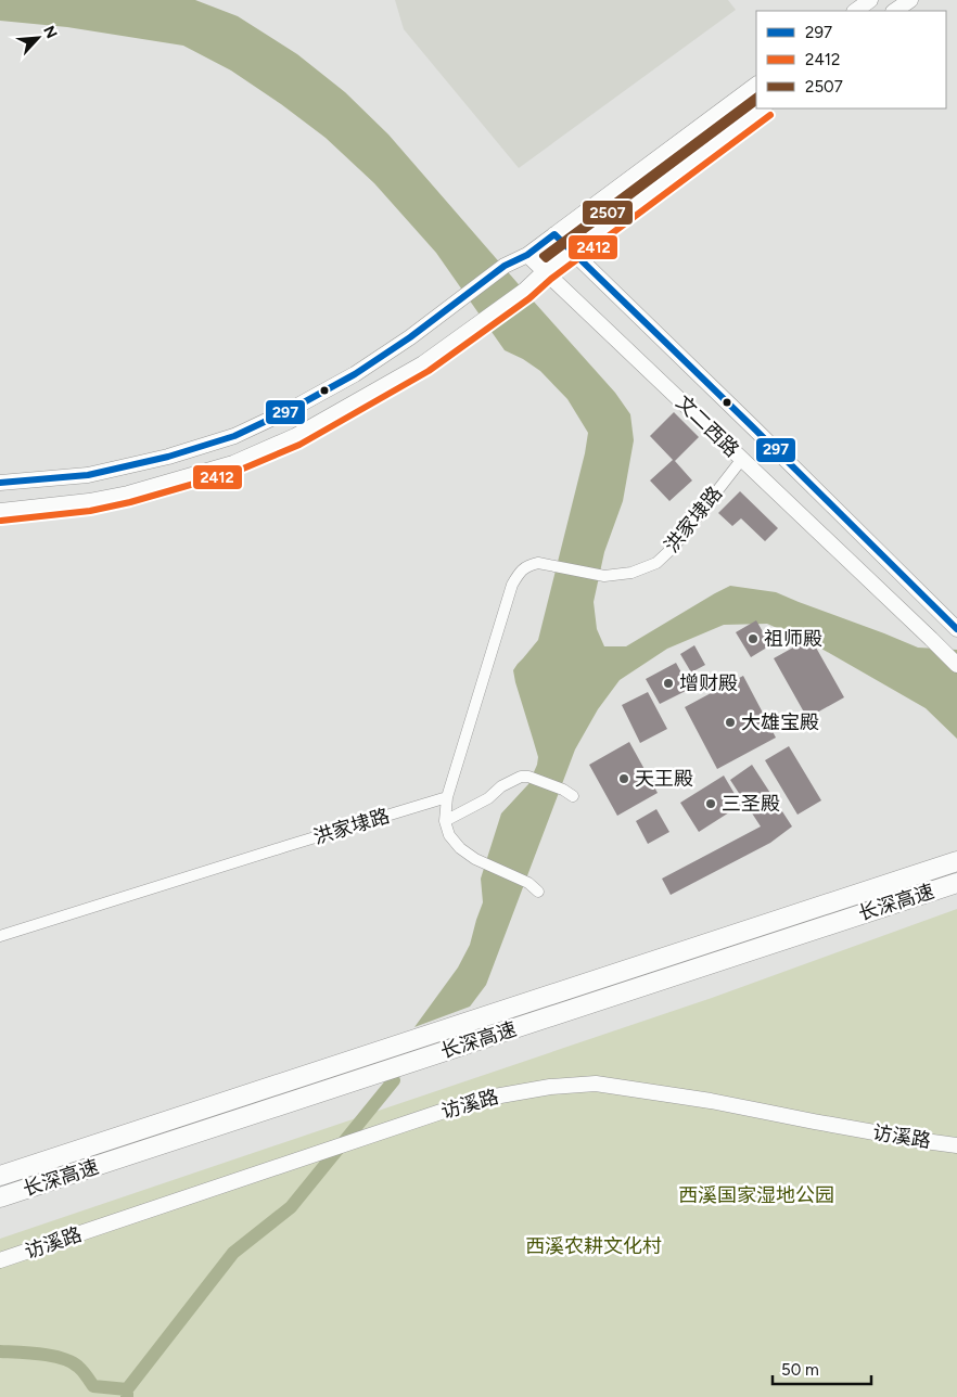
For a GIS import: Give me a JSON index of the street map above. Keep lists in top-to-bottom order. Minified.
{"streets":{"highway":["长深高速"],"main road":["文二西路","访溪路"],"street":["洪家埭路"]},"crossings":[["文二西路","洪家埭路"]],"parks":["西溪国家湿地公园","西溪农耕文化村"],"places":["祖师殿","增财殿","大雄宝殿","天王殿","三圣殿"],"lines":["transit line 2507","transit line 2412","transit line 297"],"legend":["297","2412","2507"],"scale_bar":"50 m","north":"top right"}
